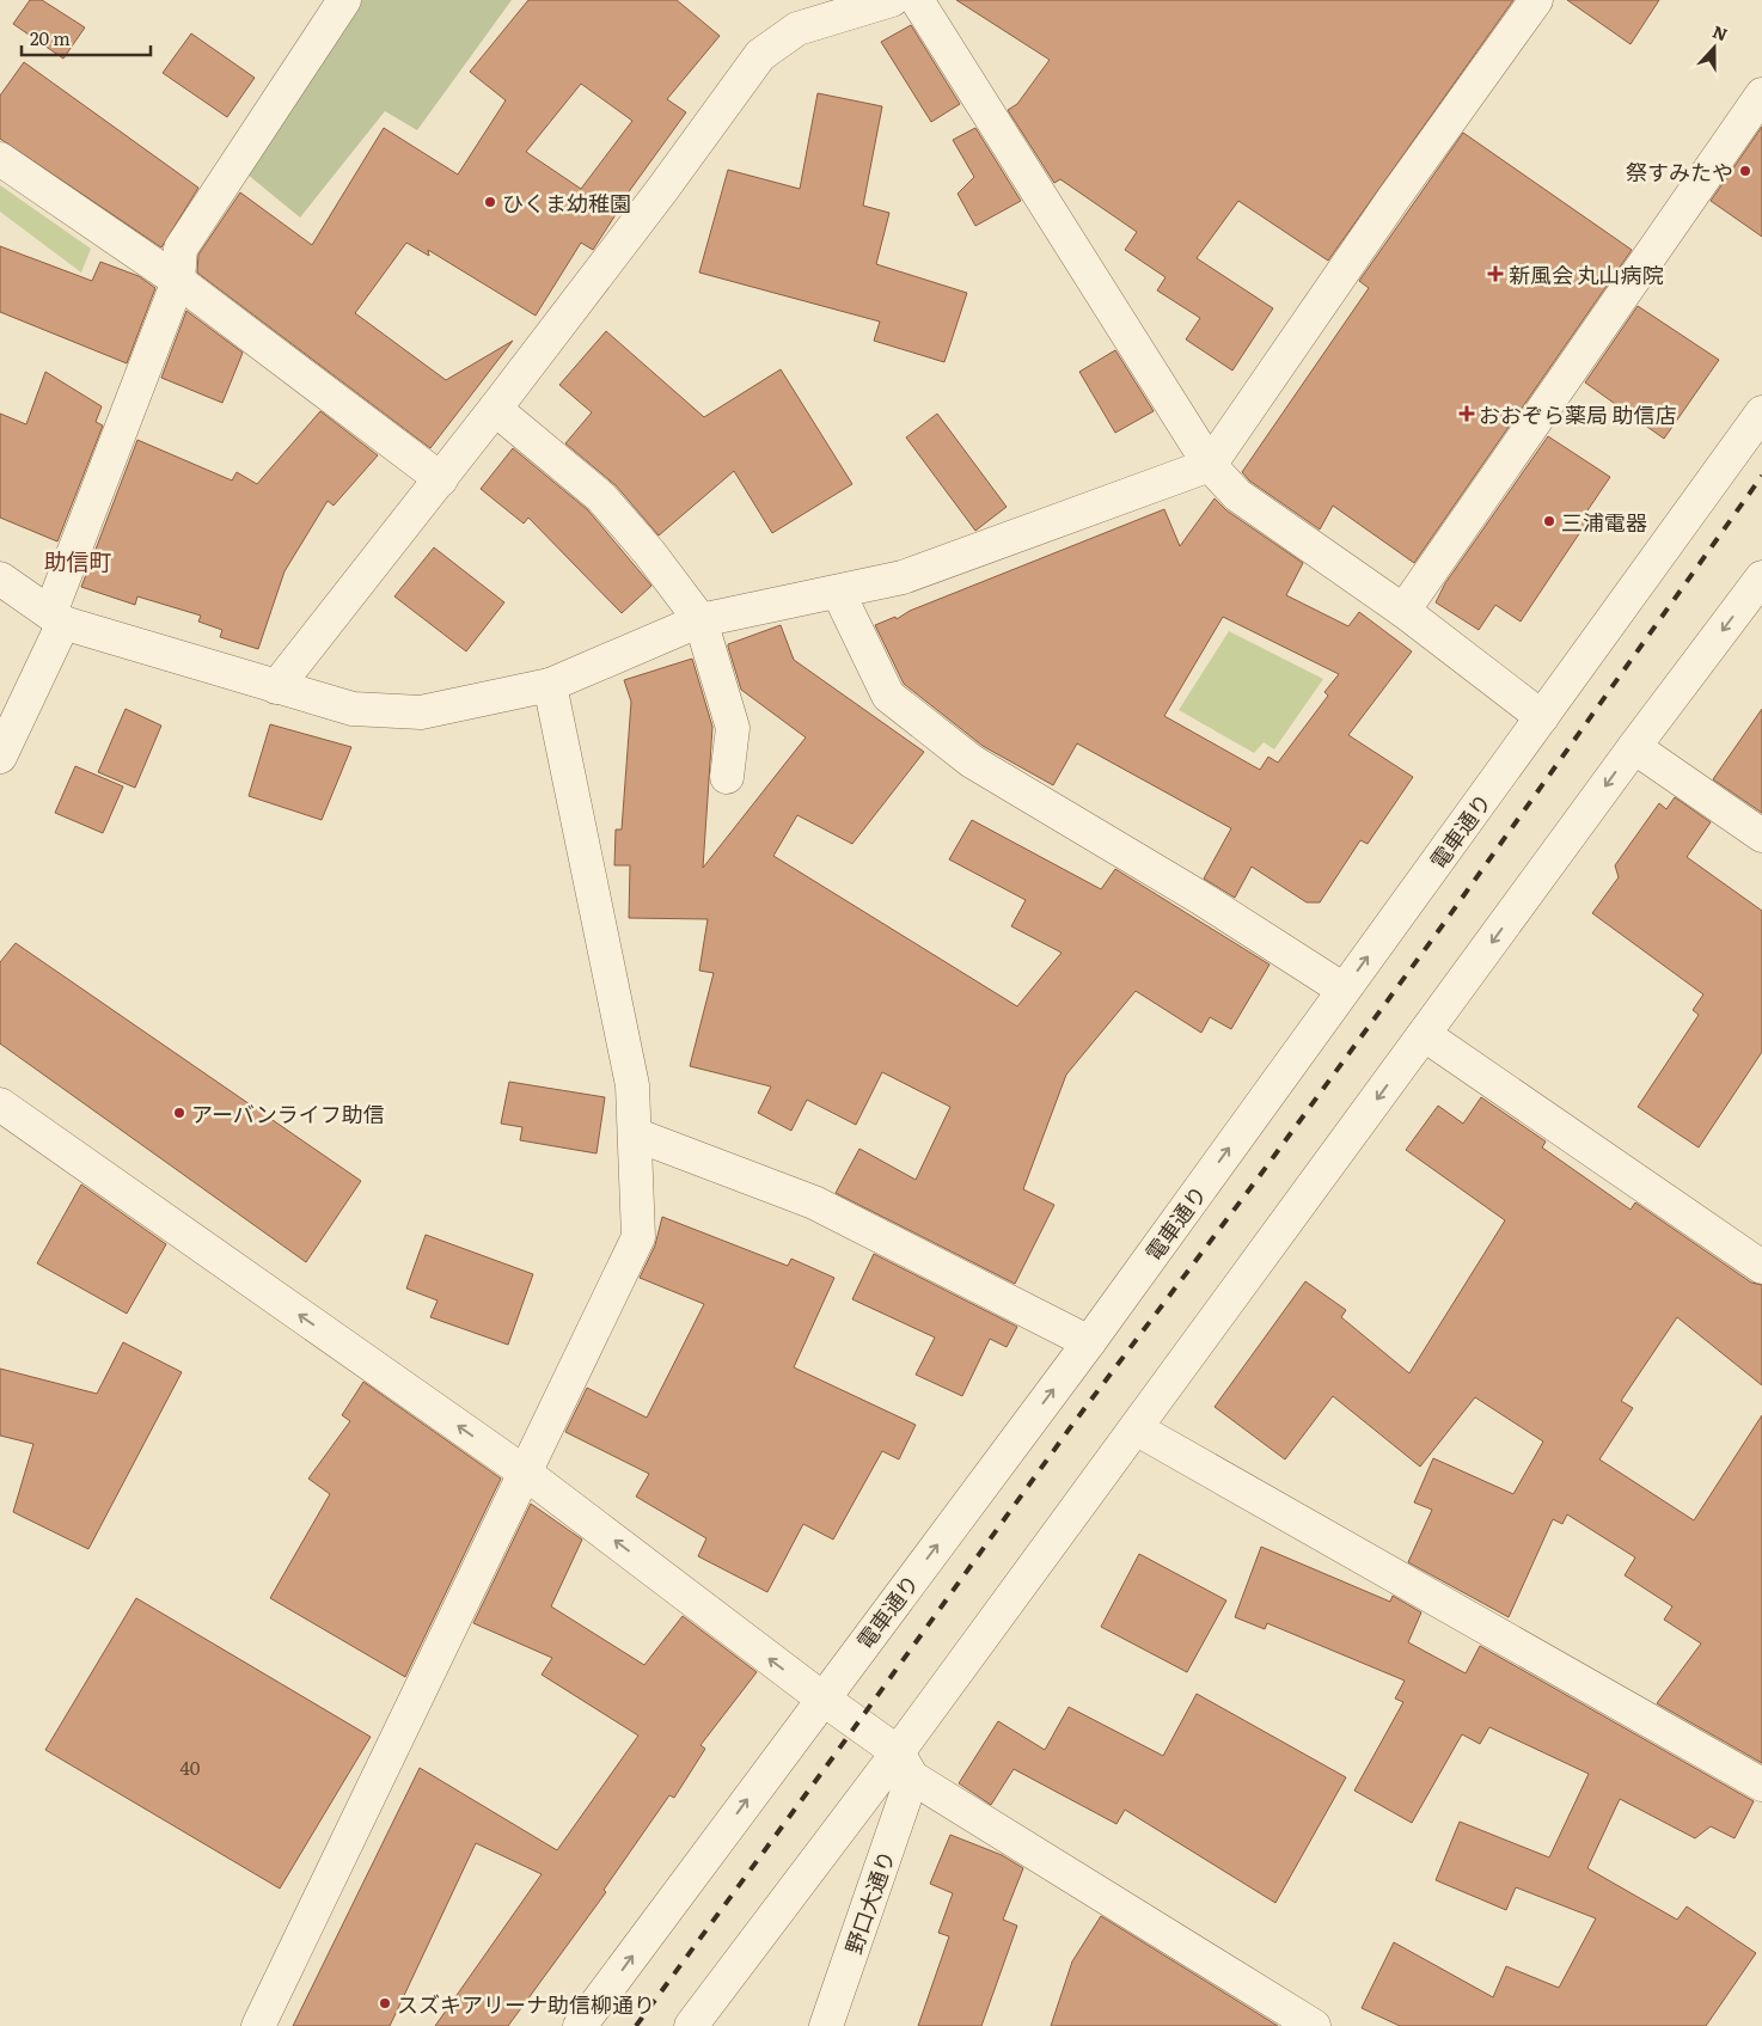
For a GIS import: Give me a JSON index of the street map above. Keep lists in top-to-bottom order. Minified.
{"streets":{"street":["電車通り","野口大通り"]},"districts":["助信町"],"places":{"other":["祭すみたや","ひくま幼稚園","三浦電器","アーバンライフ助信","スズキアリーナ助信柳通り"],"health":["新風会 丸山病院","おおぞら薬局 助信店"]},"house_numbers":["40"],"scale_bar":"20 m","north":"top"}
